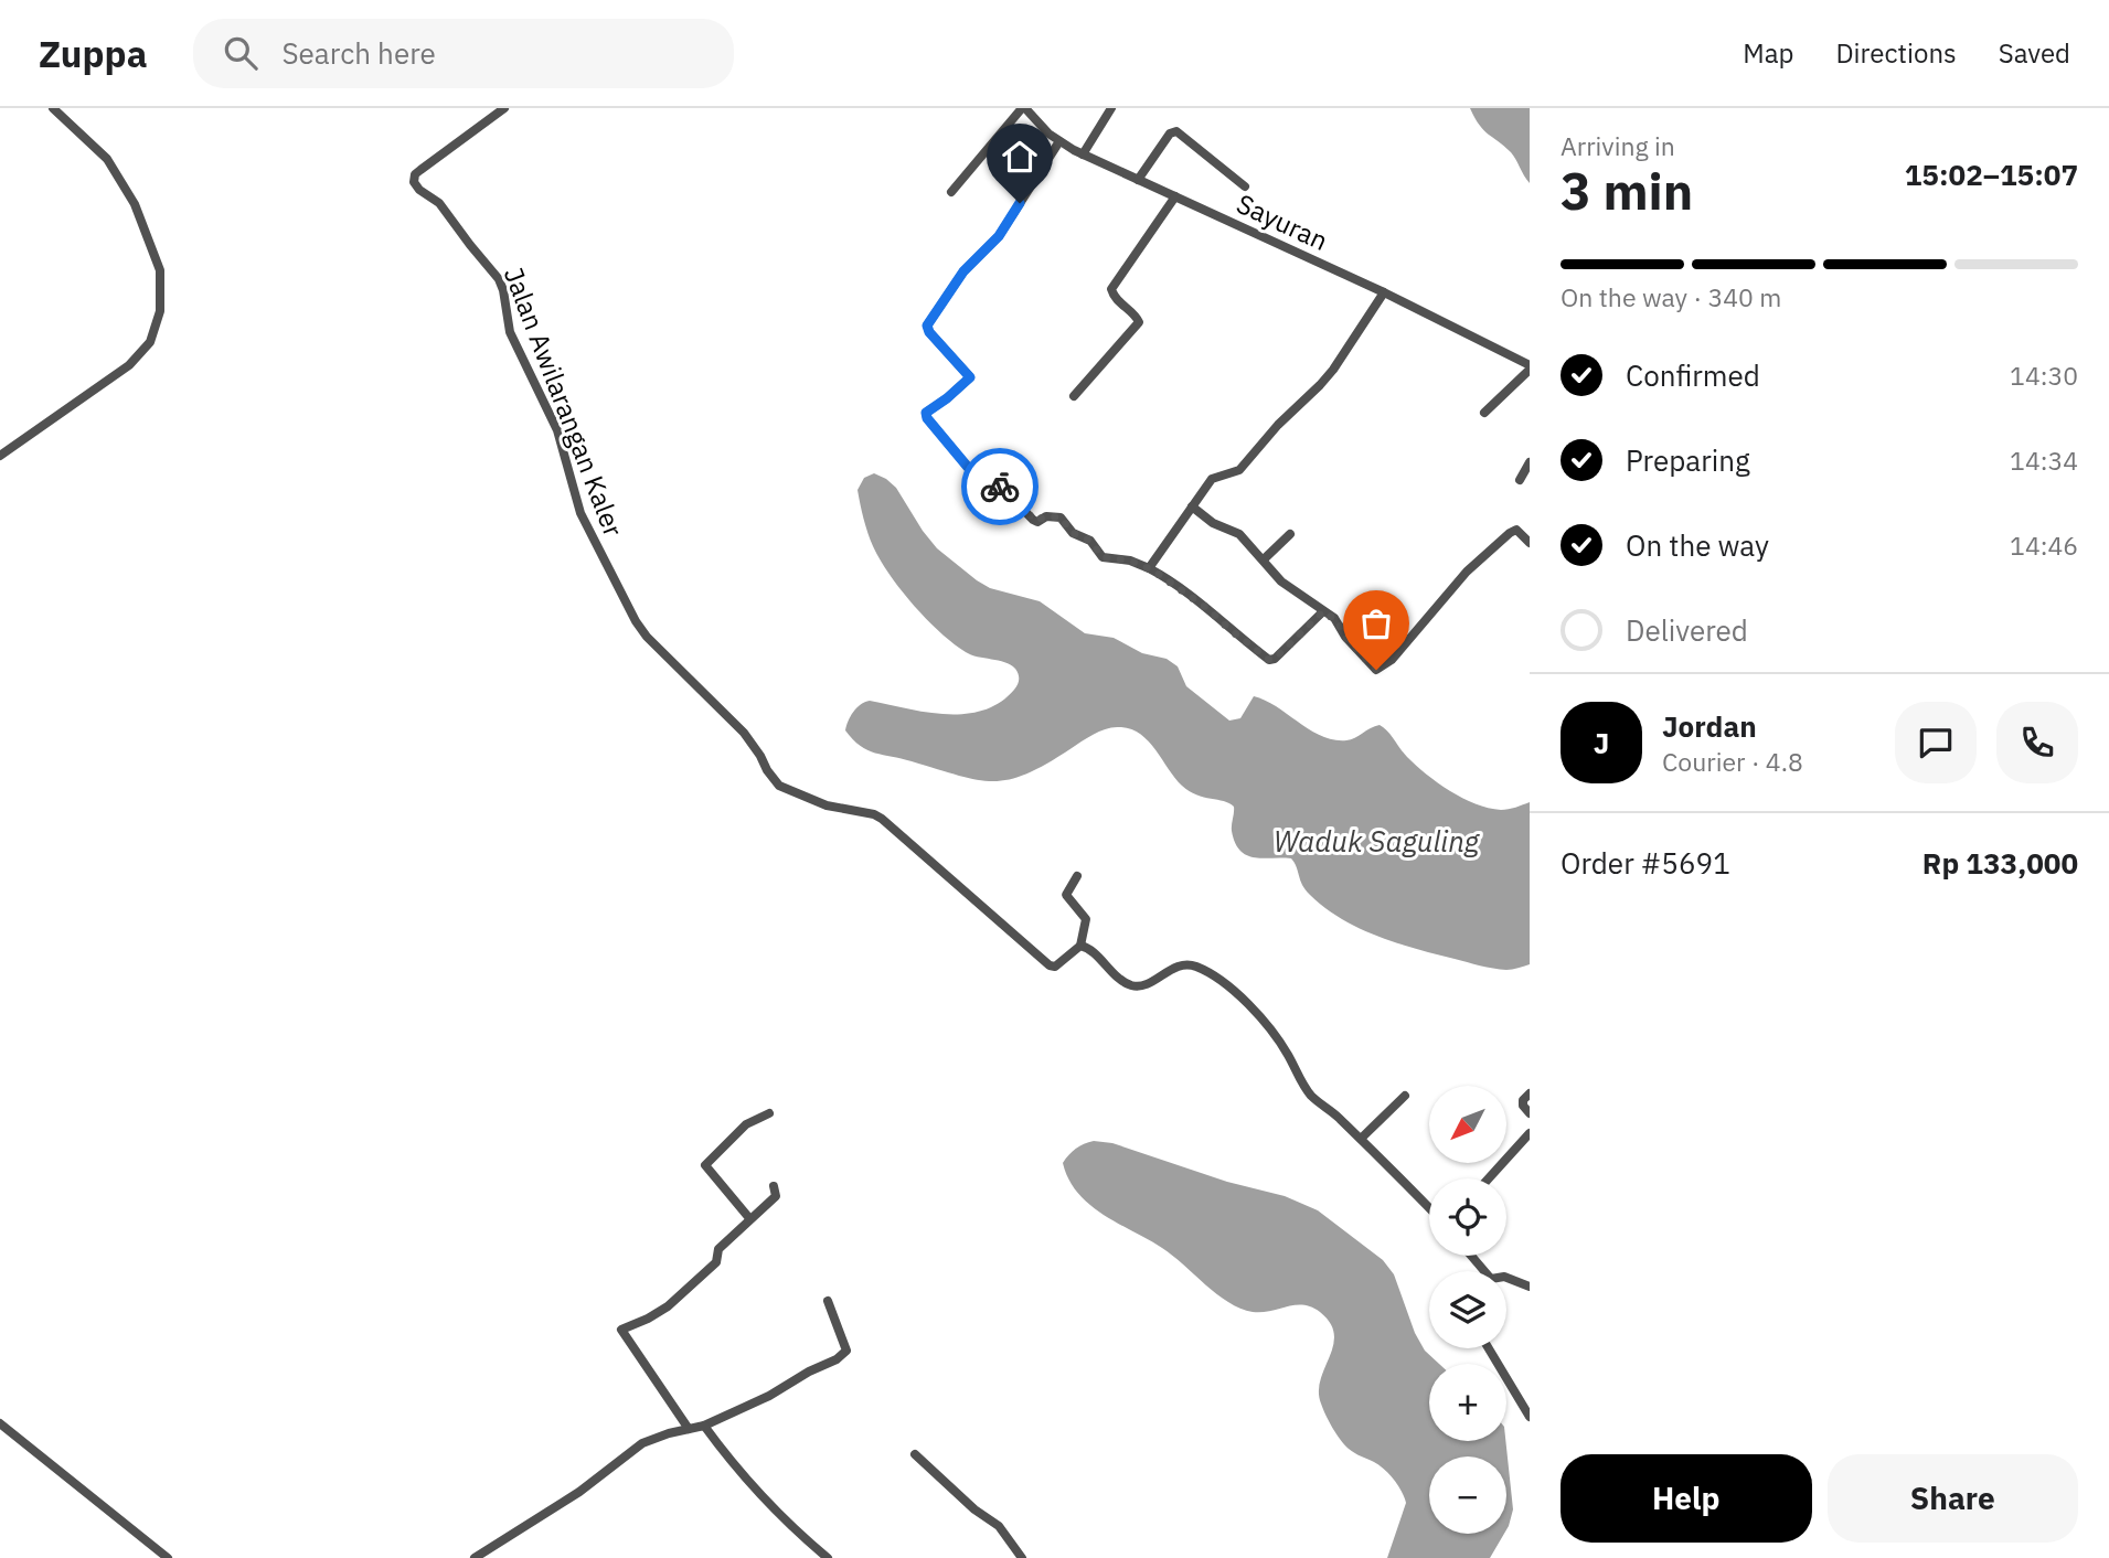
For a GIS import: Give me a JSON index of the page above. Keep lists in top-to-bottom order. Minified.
{"streets":{"street":["Sayuran","Jalan Awilarangan Kaler"]},"water":["Waduk Saguling"],"north":"bottom left","page":{"header":"Zuppa","search":"Search here","nav":["Map","Directions","Saved"],"heading":["3 min","Arriving in","15:02–15:07"],"panel":["Jordan","Courier · 4.8","Order #5691","Rp 133,000"],"bar":"On the way · 340 m","list":[["Confirmed","14:30"],["Preparing","14:34"],["On the way","14:46"],"Delivered"],"round":"J","map_buttons":["+","−"],"buttons":["Help","Share"]}}
